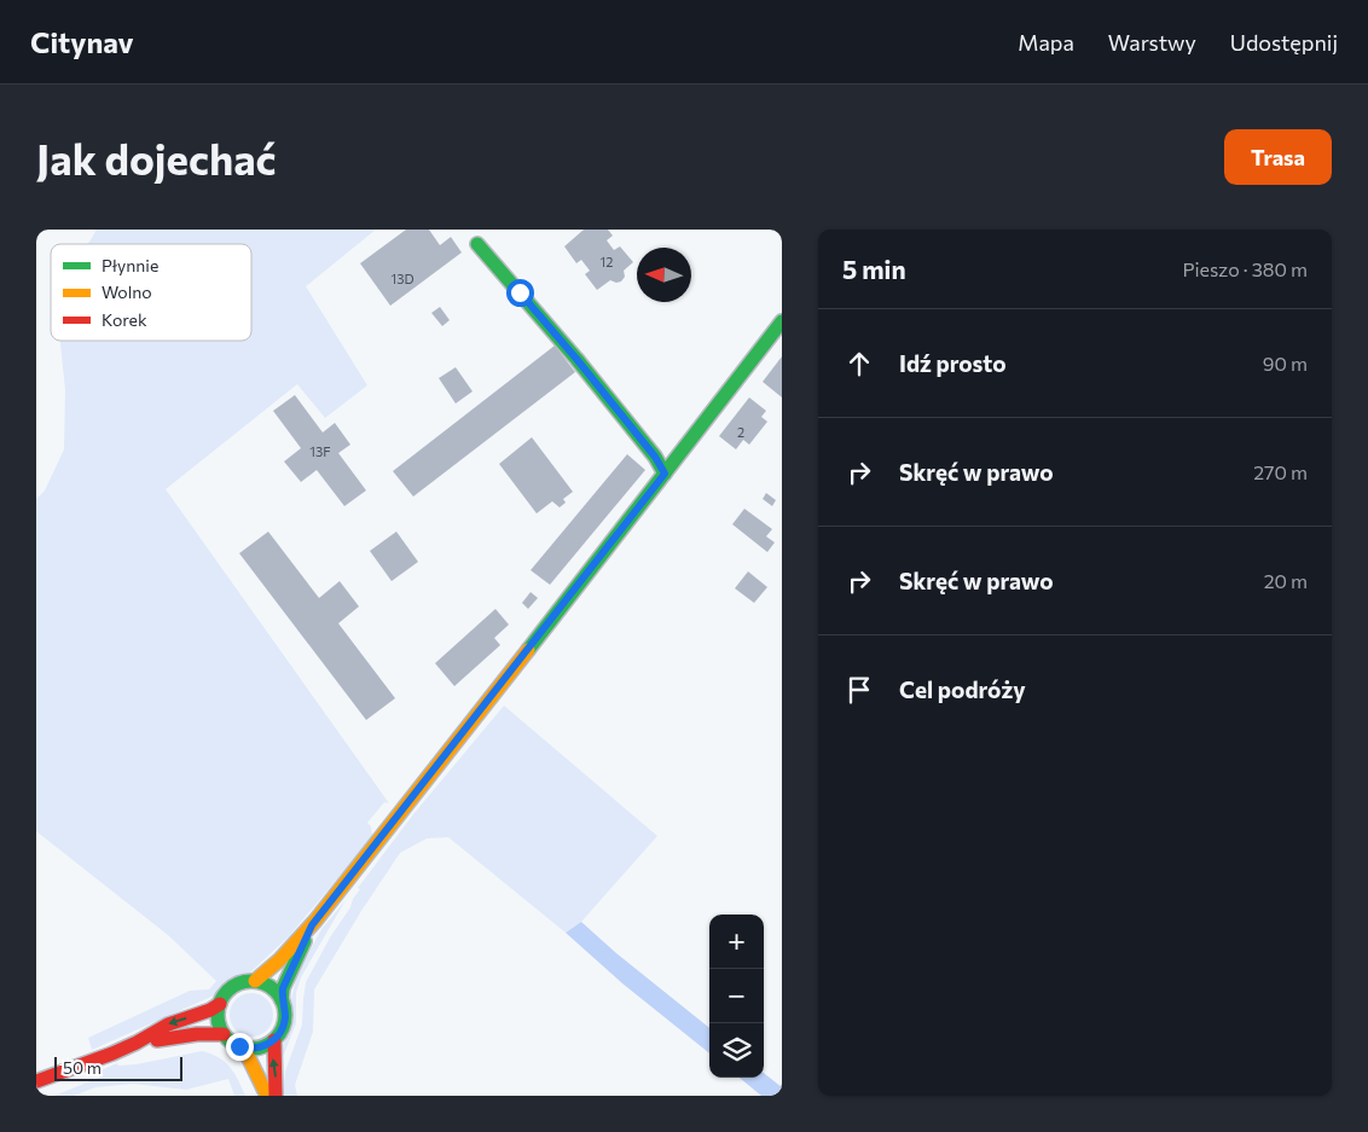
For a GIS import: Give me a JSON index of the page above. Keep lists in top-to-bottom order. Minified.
{"house_numbers":["12","13D","2","13F"],"legend":["Płynnie","Wolno","Korek"],"scale_bar":"50 m","north":"left","page":{"header":"Citynav","nav":["Mapa","Warstwy","Udostępnij"],"buttons":"Trasa","title":"Jak dojechać","heading":["5 min","Pieszo · 380 m"],"list":[["Idź prosto","90 m"],["Skręć w prawo","270 m"],["Skręć w prawo","20 m"],"Cel podróży"],"map_buttons":["+","−"],"scale":"50 m"}}
